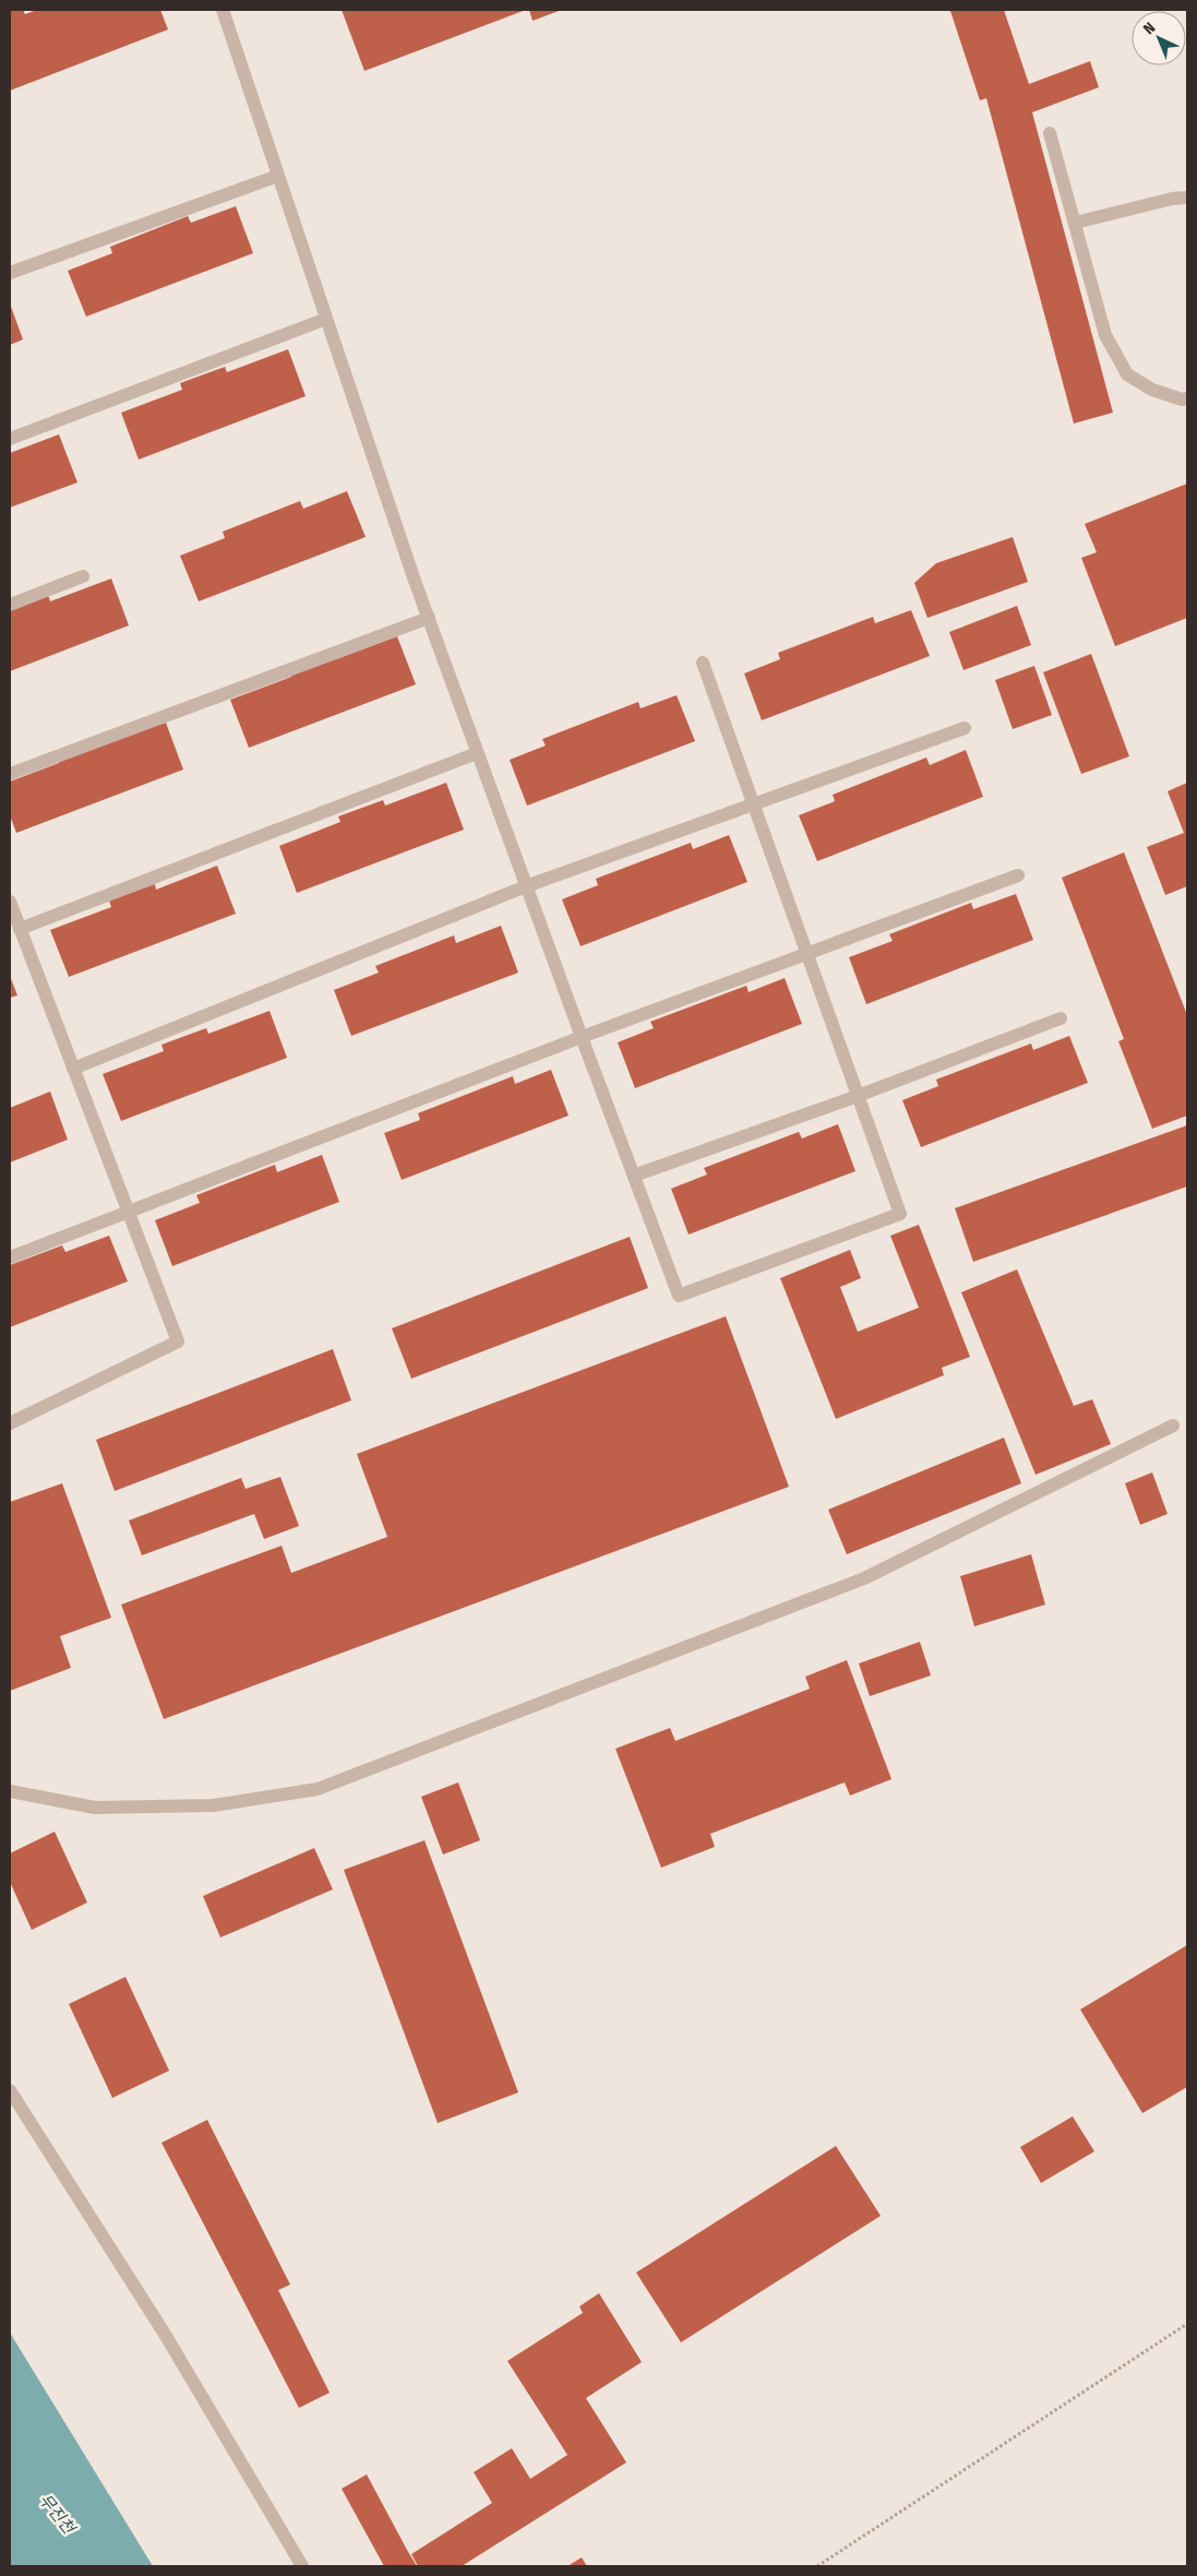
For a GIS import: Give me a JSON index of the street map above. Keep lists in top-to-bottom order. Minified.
{"water":["무진천"],"north":"top left"}
